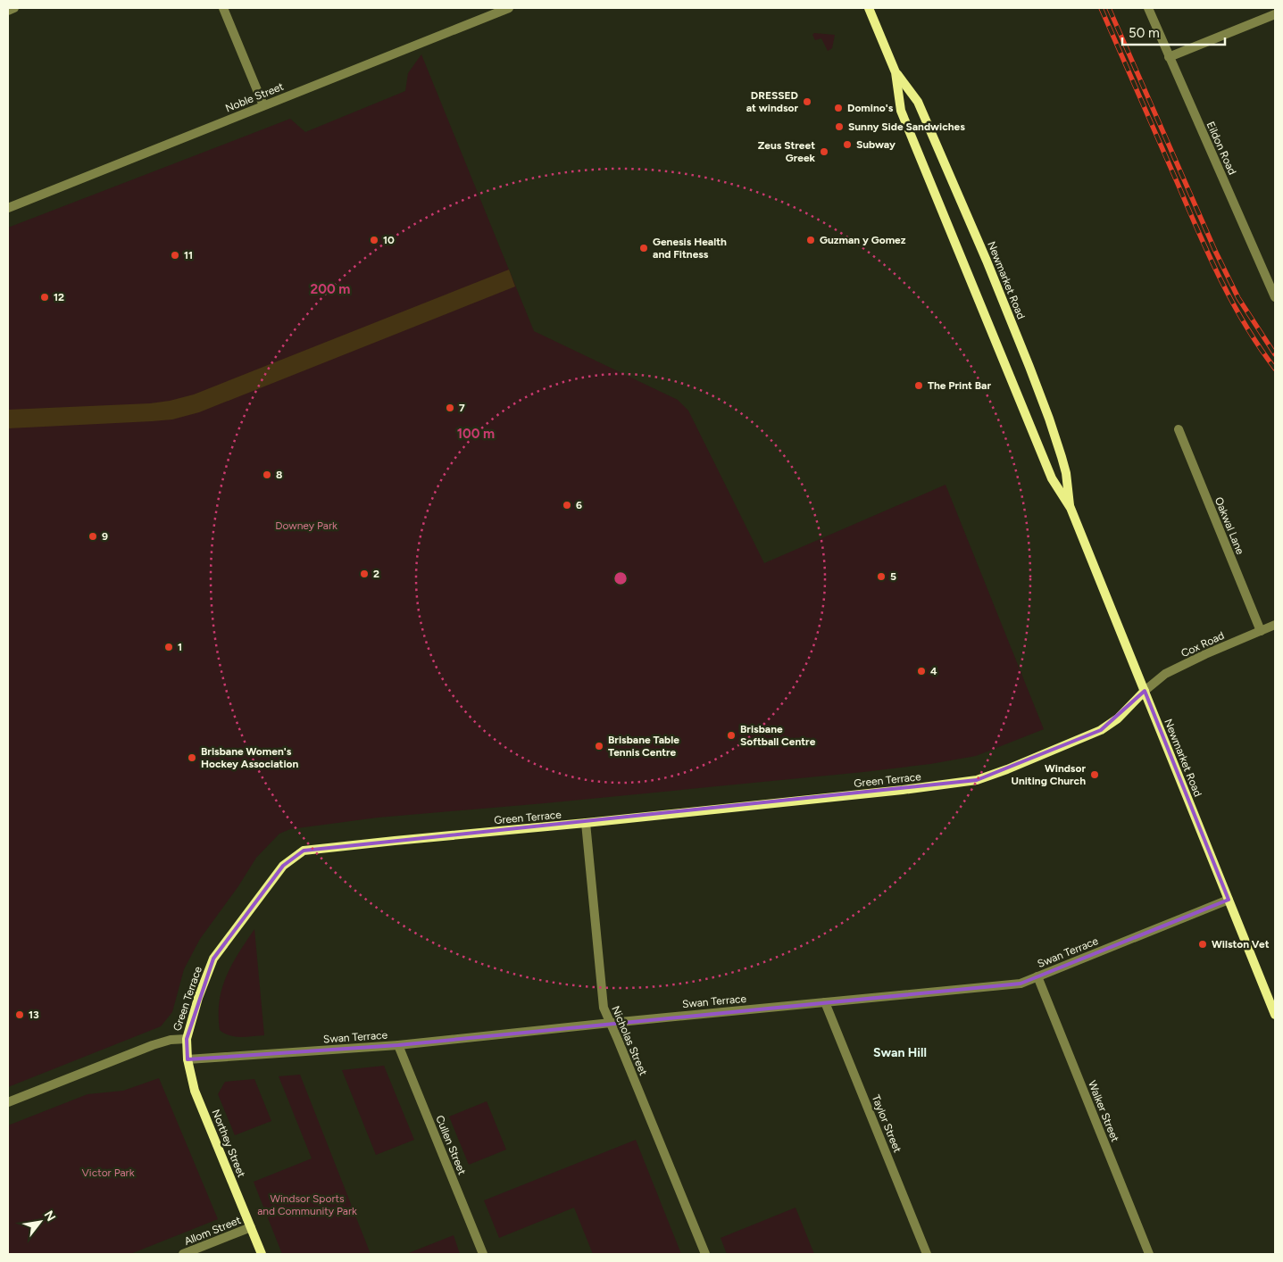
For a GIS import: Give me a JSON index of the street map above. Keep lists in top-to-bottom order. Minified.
{"streets":{"main road":["Newmarket Road","Green Terrace","Northey Street"],"street":["Noble Street","Eildon Road","Oakwal Lane","Cox Road","Swan Terrace","Nicholas Street","Walker Street","Taylor Street","Cullen Street","Allom Street"]},"crossings":[["Newmarket Road","Cox Road"],["Newmarket Road","Green Terrace"],["Newmarket Road","Swan Terrace"],["Oakwal Lane","Cox Road"],["Cox Road","Green Terrace"],["Green Terrace","Nicholas Street"],["Green Terrace","Northey Street"],["Swan Terrace","Nicholas Street"],["Swan Terrace","Walker Street"],["Swan Terrace","Taylor Street"],["Swan Terrace","Northey Street"],["Swan Terrace","Cullen Street"],["Northey Street","Allom Street"]],"districts":["Swan Hill"],"parks":["Downey Park","Victor Park","Windsor Sports and Community Park"],"places":["DRESSED at windsor","Domino's","Sunny Side Sandwiches","Subway","Zeus Street Greek","10","Guzman y Gomez","Genesis Health and Fitness","11","12","The Print Bar","7","8","6","9","2","5","1","4","Brisbane Softball Centre","Brisbane Table Tennis Centre","Brisbane Women's Hockey Association","Windsor Uniting Church","Wilston Vet","13"],"scale_bar":"50 m","north":"top right","rings":["200 m","100 m"]}
